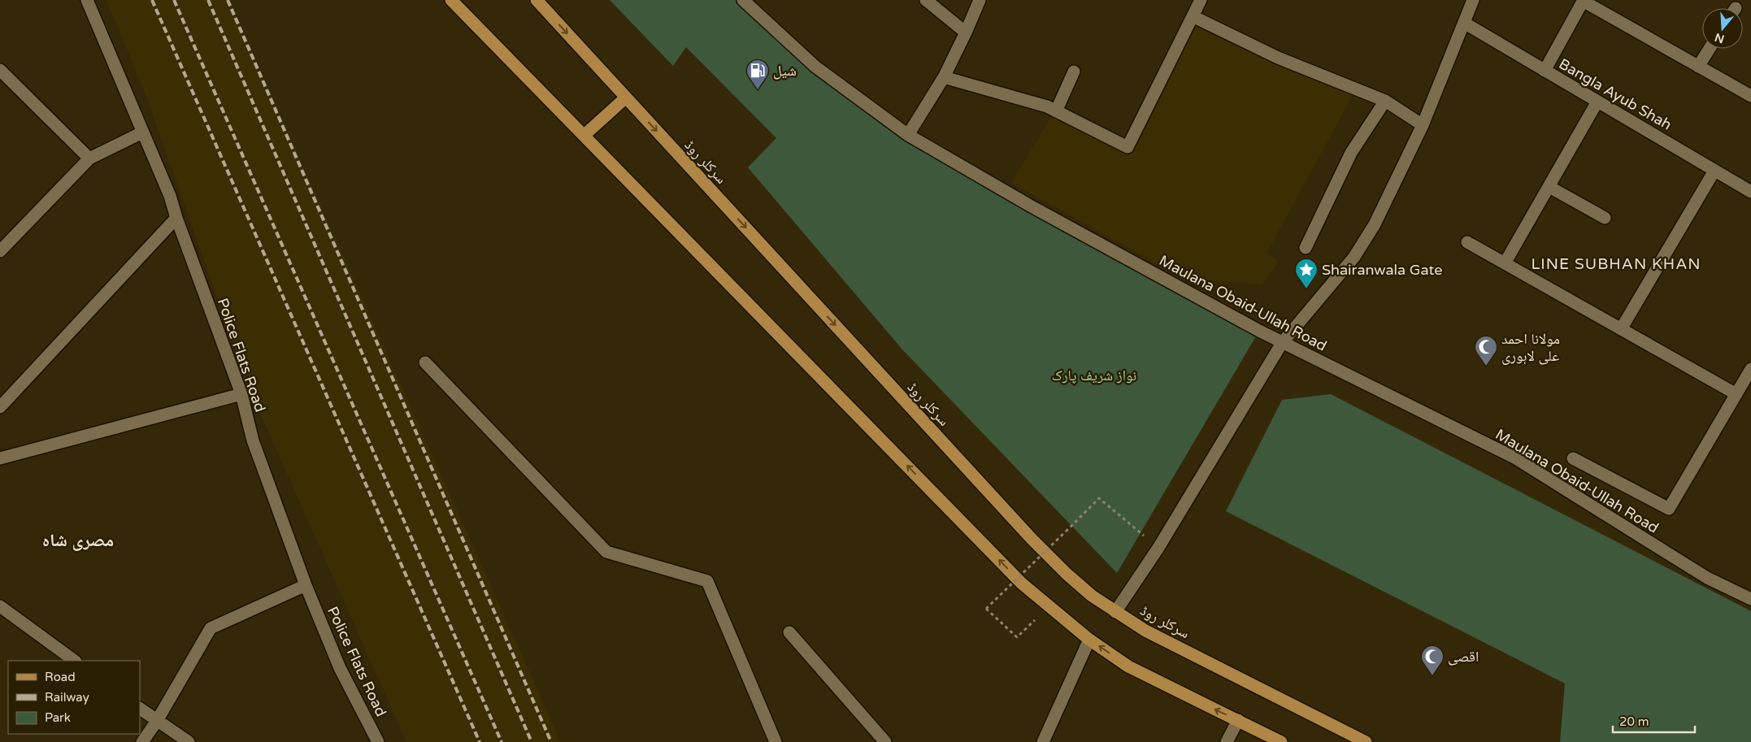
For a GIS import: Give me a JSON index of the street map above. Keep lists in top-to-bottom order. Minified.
{"streets":{"main road":["سرکلر روڈ"],"street":["Bangla Ayub Shah","Maulana Obaid-Ullah Road","Police Flats Road"]},"districts":["LINE SUBHAN KHAN","مصری شاہ"],"parks":["نواز شریف پارک"],"places":{"fuel station":["شیل"],"place":["Shairanwala Gate"],"mosque":["مولانا احمد علی لاہوری","اقصی"]},"legend":["Road","Railway","Park"],"scale_bar":"20 m","north":"bottom"}
